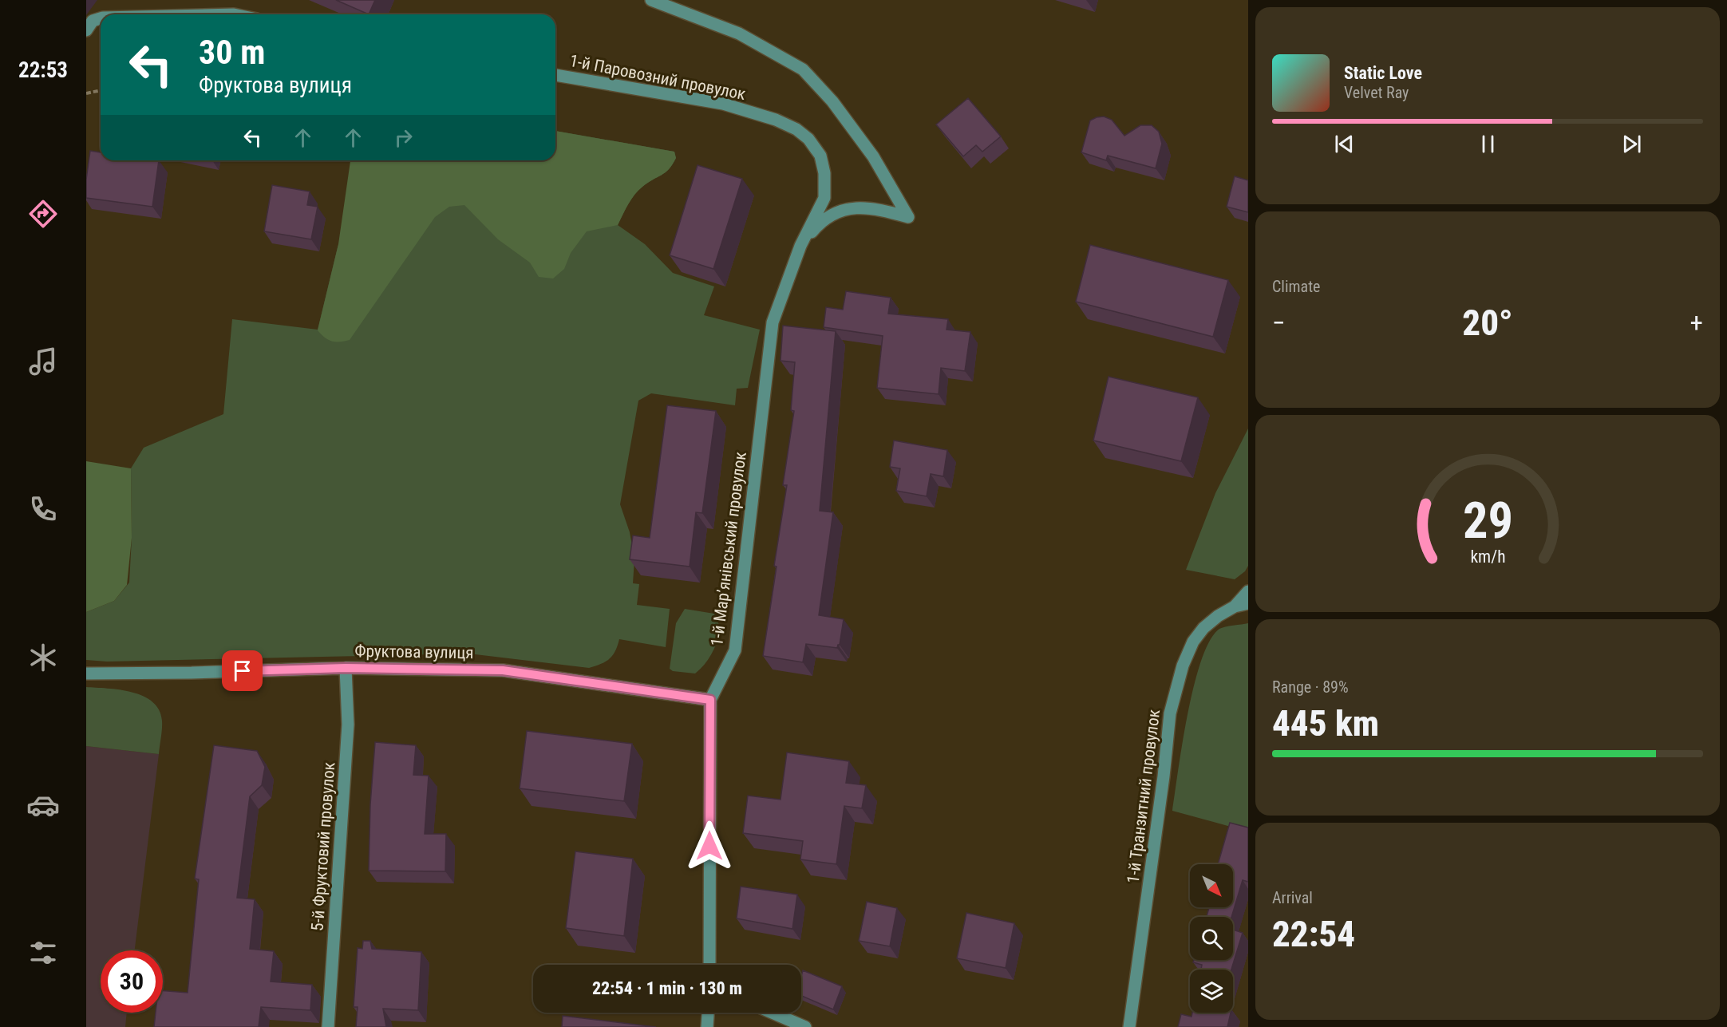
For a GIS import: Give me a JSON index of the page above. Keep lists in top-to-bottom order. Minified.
{"streets":{"street":["1-й Паровозний провулок","1-й Марʼянівський провулок","Фруктова вулиця","1-й Транзитний провулок","5-й Фруктовий провулок"]},"crossings":[["1-й Паровозний провулок","1-й Марʼянівський провулок"],["1-й Марʼянівський провулок","Фруктова вулиця"],["Фруктова вулиця","5-й Фруктовий провулок"]],"north":"bottom right","page":{"tabs":"22:53","turn":["30 m","Фруктова вулиця"],"song":["Static Love","Velvet Ray"],"tile":["Climate",["Range · 89%","445 km"],["Arrival","22:54"]],"heat":["−","20°","+"],"limit":"30","trip":"22:54 · 1 min · 130 m","gauge":["29","km/h"]}}
